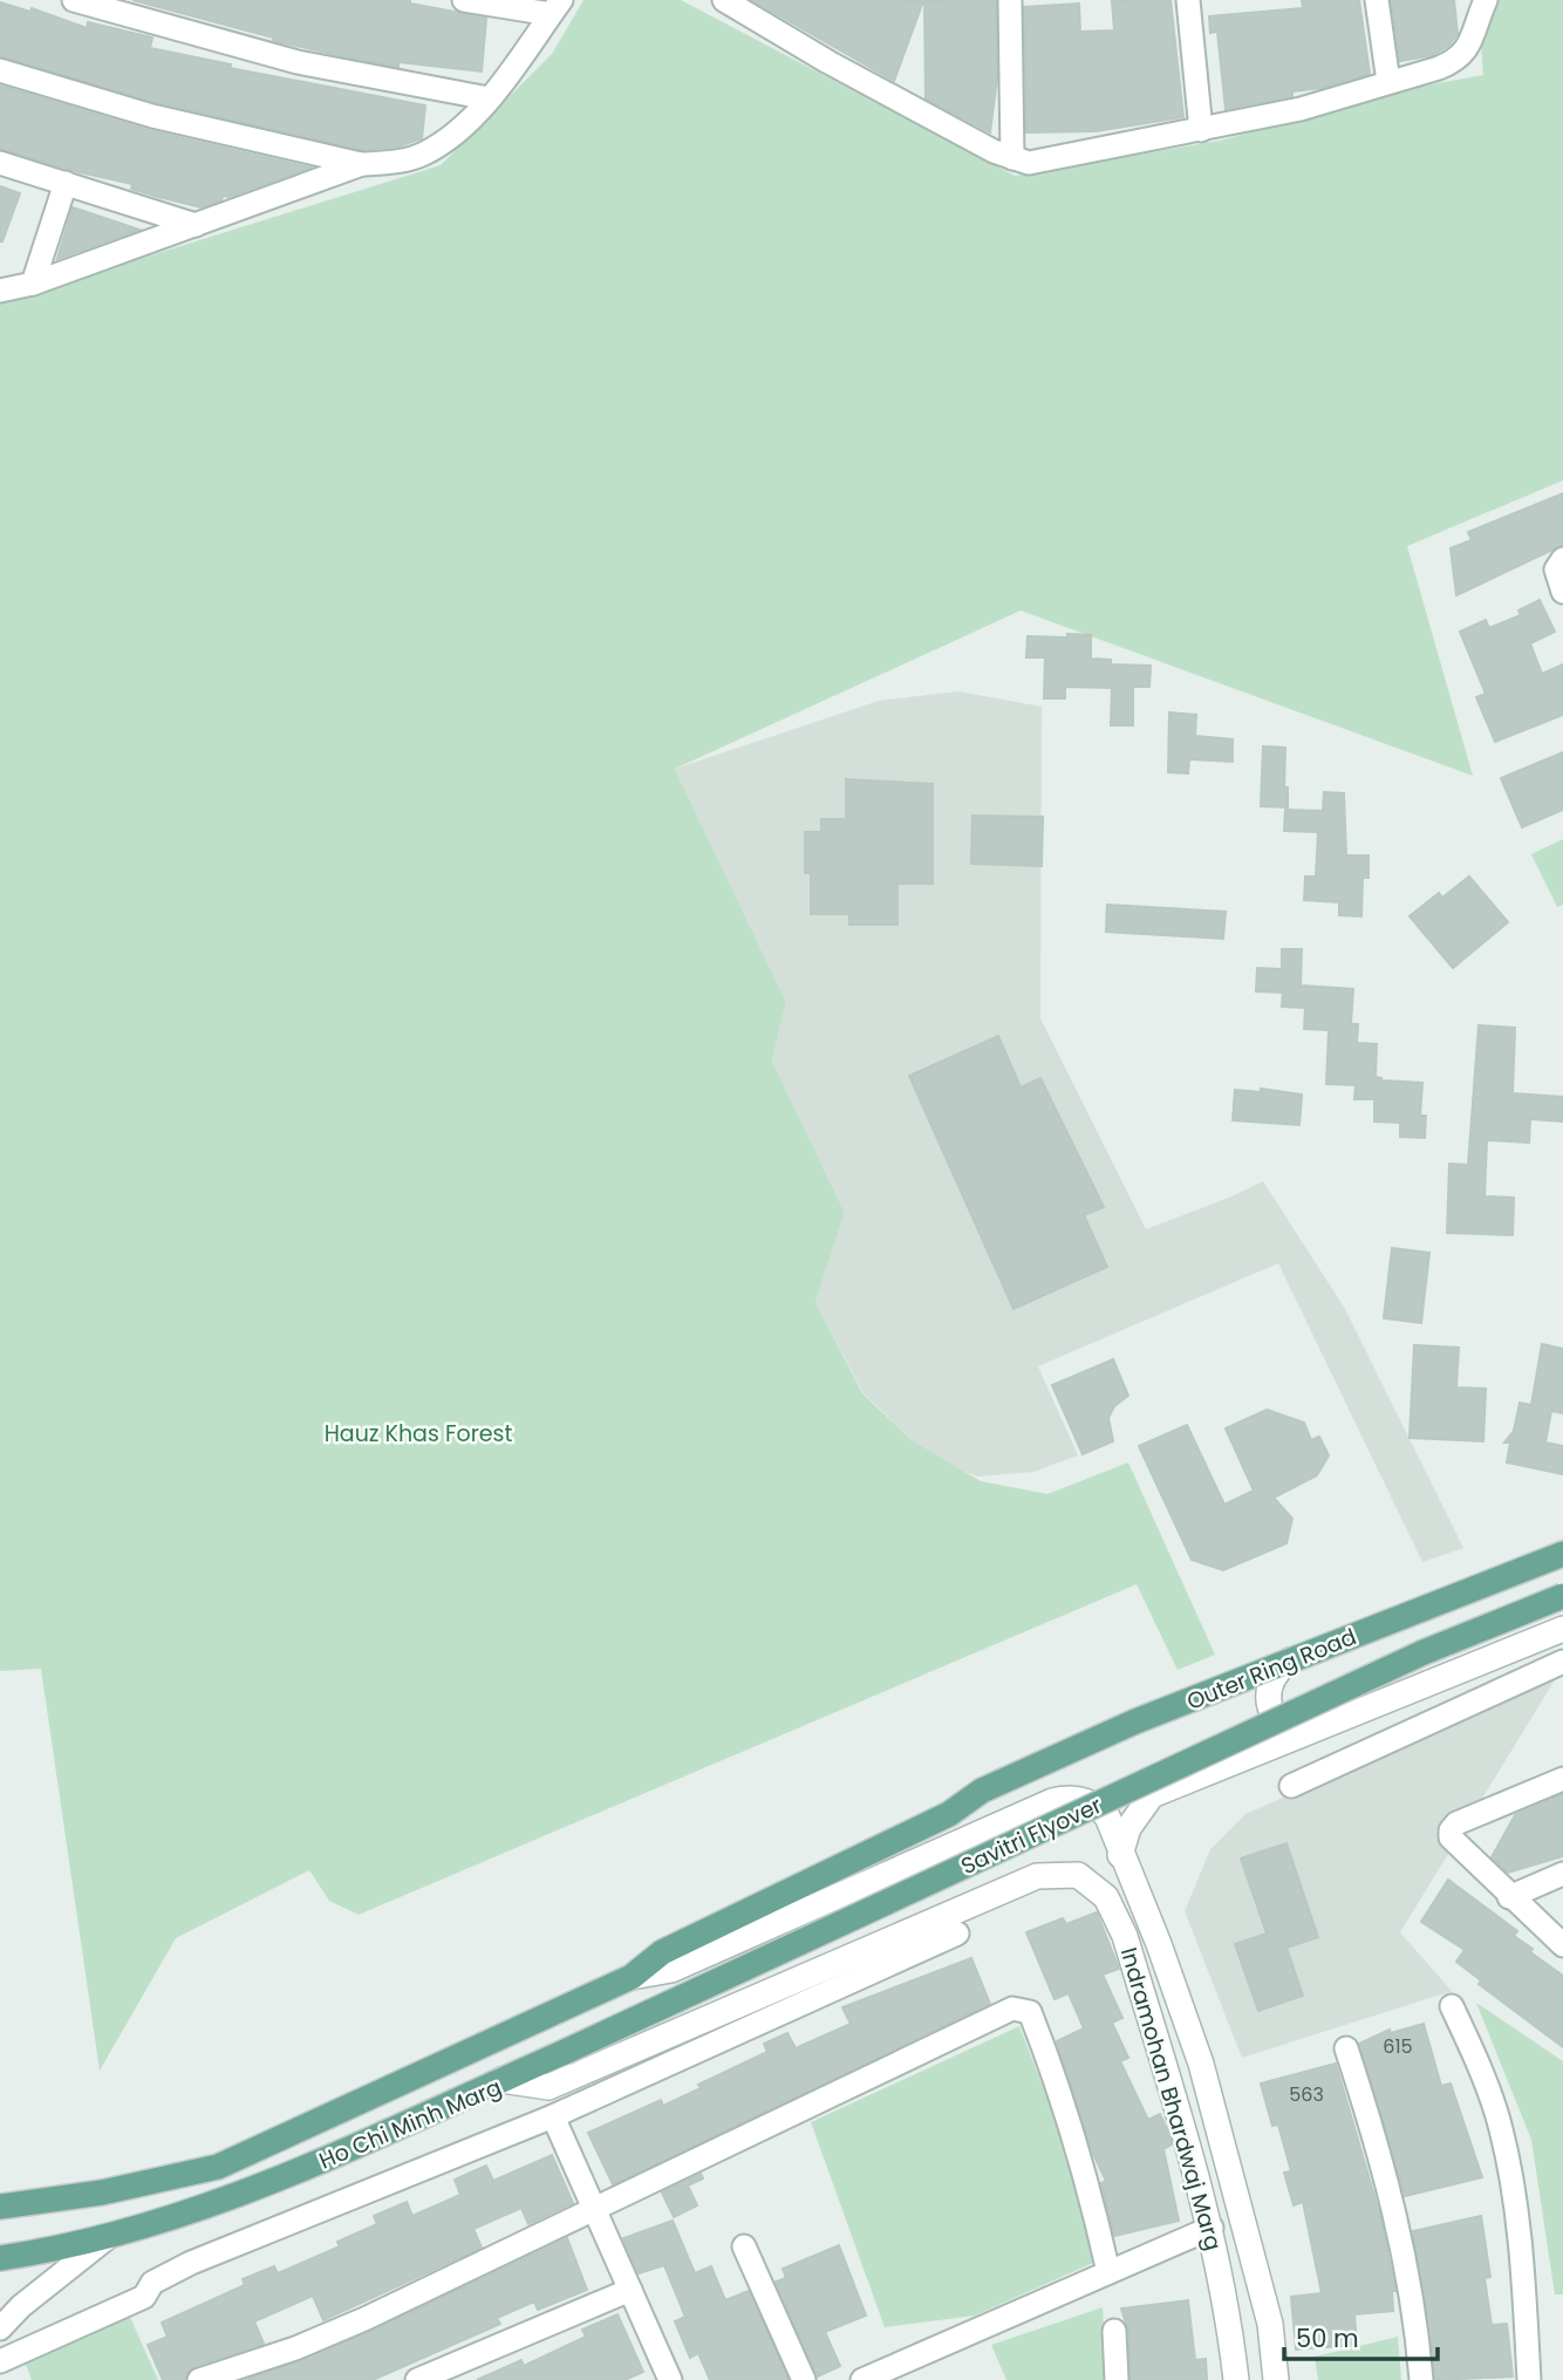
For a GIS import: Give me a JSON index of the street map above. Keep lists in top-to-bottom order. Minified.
{"streets":{"main road":["Outer Ring Road","Savitri Flyover","Ho Chi Minh Marg"],"street":["Indramohan Bhardwaj Marg"]},"crossings":[["Outer Ring Road","Ho Chi Minh Marg"],["Savitri Flyover","Ho Chi Minh Marg"],["Indramohan Bhardwaj Marg","Ho Chi Minh Marg"]],"parks":["Hauz Khas Forest"],"house_numbers":["615","563"],"scale_bar":"50 m"}
